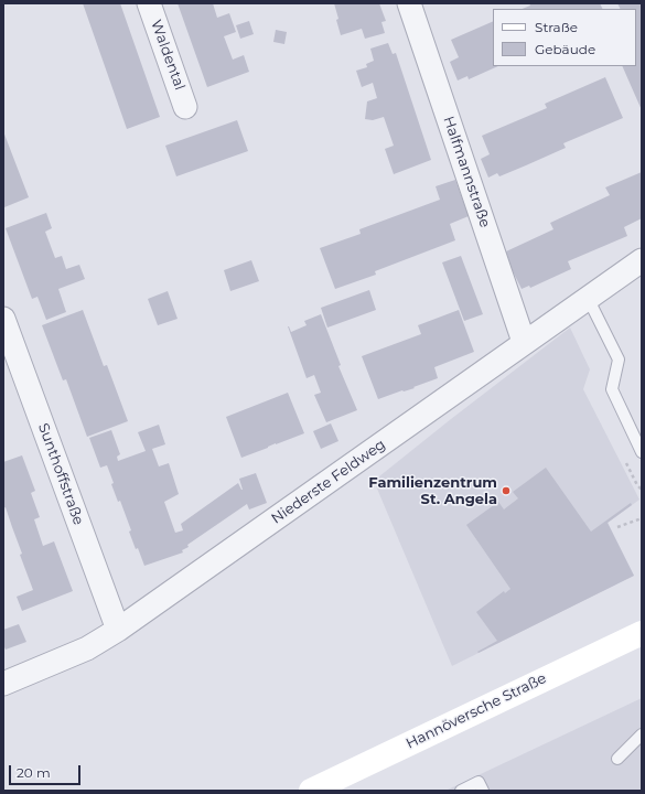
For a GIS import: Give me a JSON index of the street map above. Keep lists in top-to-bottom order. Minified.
{"streets":{"main road":["Hannöversche Straße"],"street":["Waldental","Halfmannstraße","Sunthoffstraße","Niederste Feldweg"]},"crossings":[["Halfmannstraße","Niederste Feldweg"],["Sunthoffstraße","Niederste Feldweg"]],"places":["Familienzentrum St. Angela"],"legend":["Straße","Gebäude"],"scale_bar":"20 m"}
